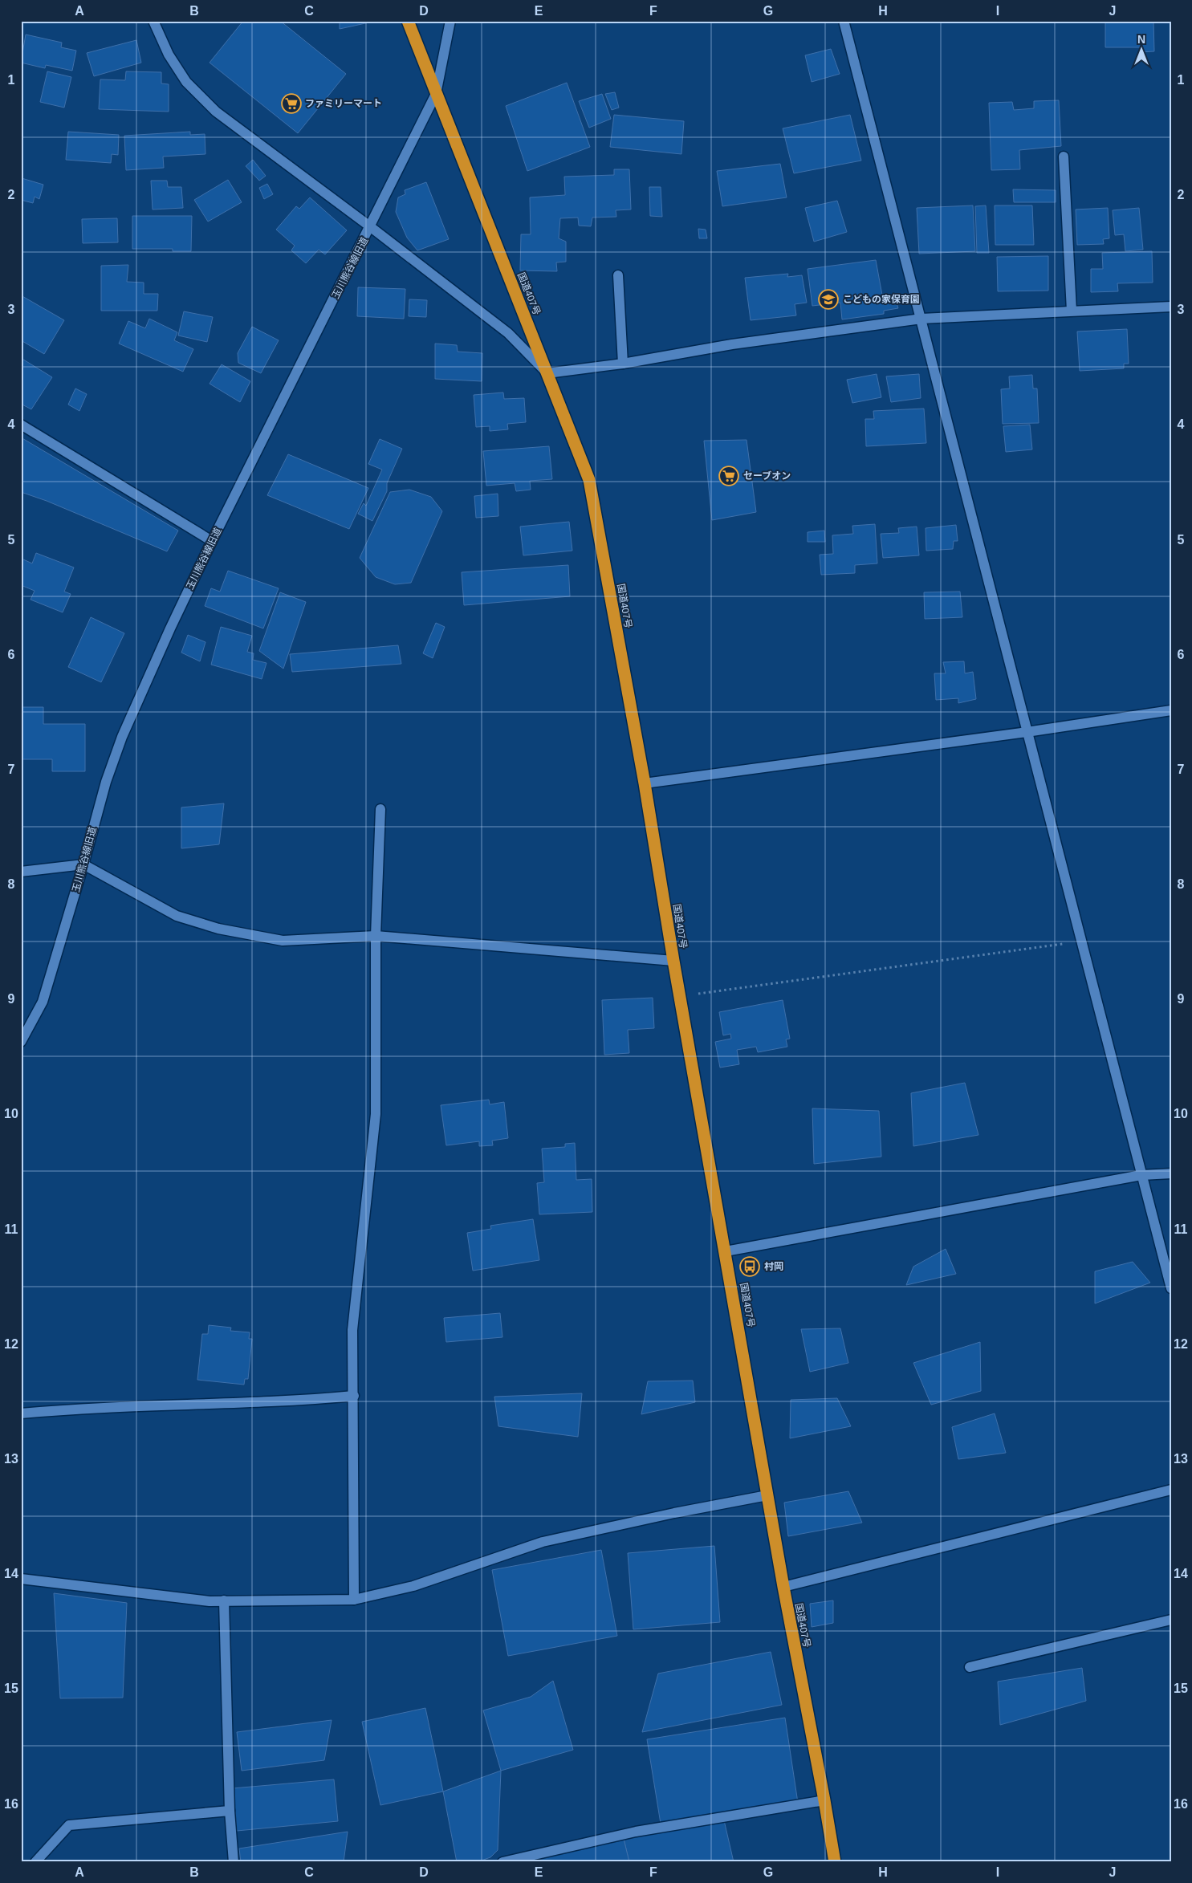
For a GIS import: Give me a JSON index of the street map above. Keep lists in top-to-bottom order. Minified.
{"streets":{"highway":["国道407号"],"street":["玉川熊谷線旧道"]},"crossings":[["玉川熊谷線旧道","国道407号"]],"places":{"supermarket":["ファミリーマート","セーブオン"],"school or university":["こどもの家保育園"],"bus stop":["村岡"]},"north":"top","grid":{"columns":["A","B","C","D","E","F","G","H","I","J"],"rows":["1","2","3","4","5","6","7","8","9","10","11","12","13","14","15","16"]}}
